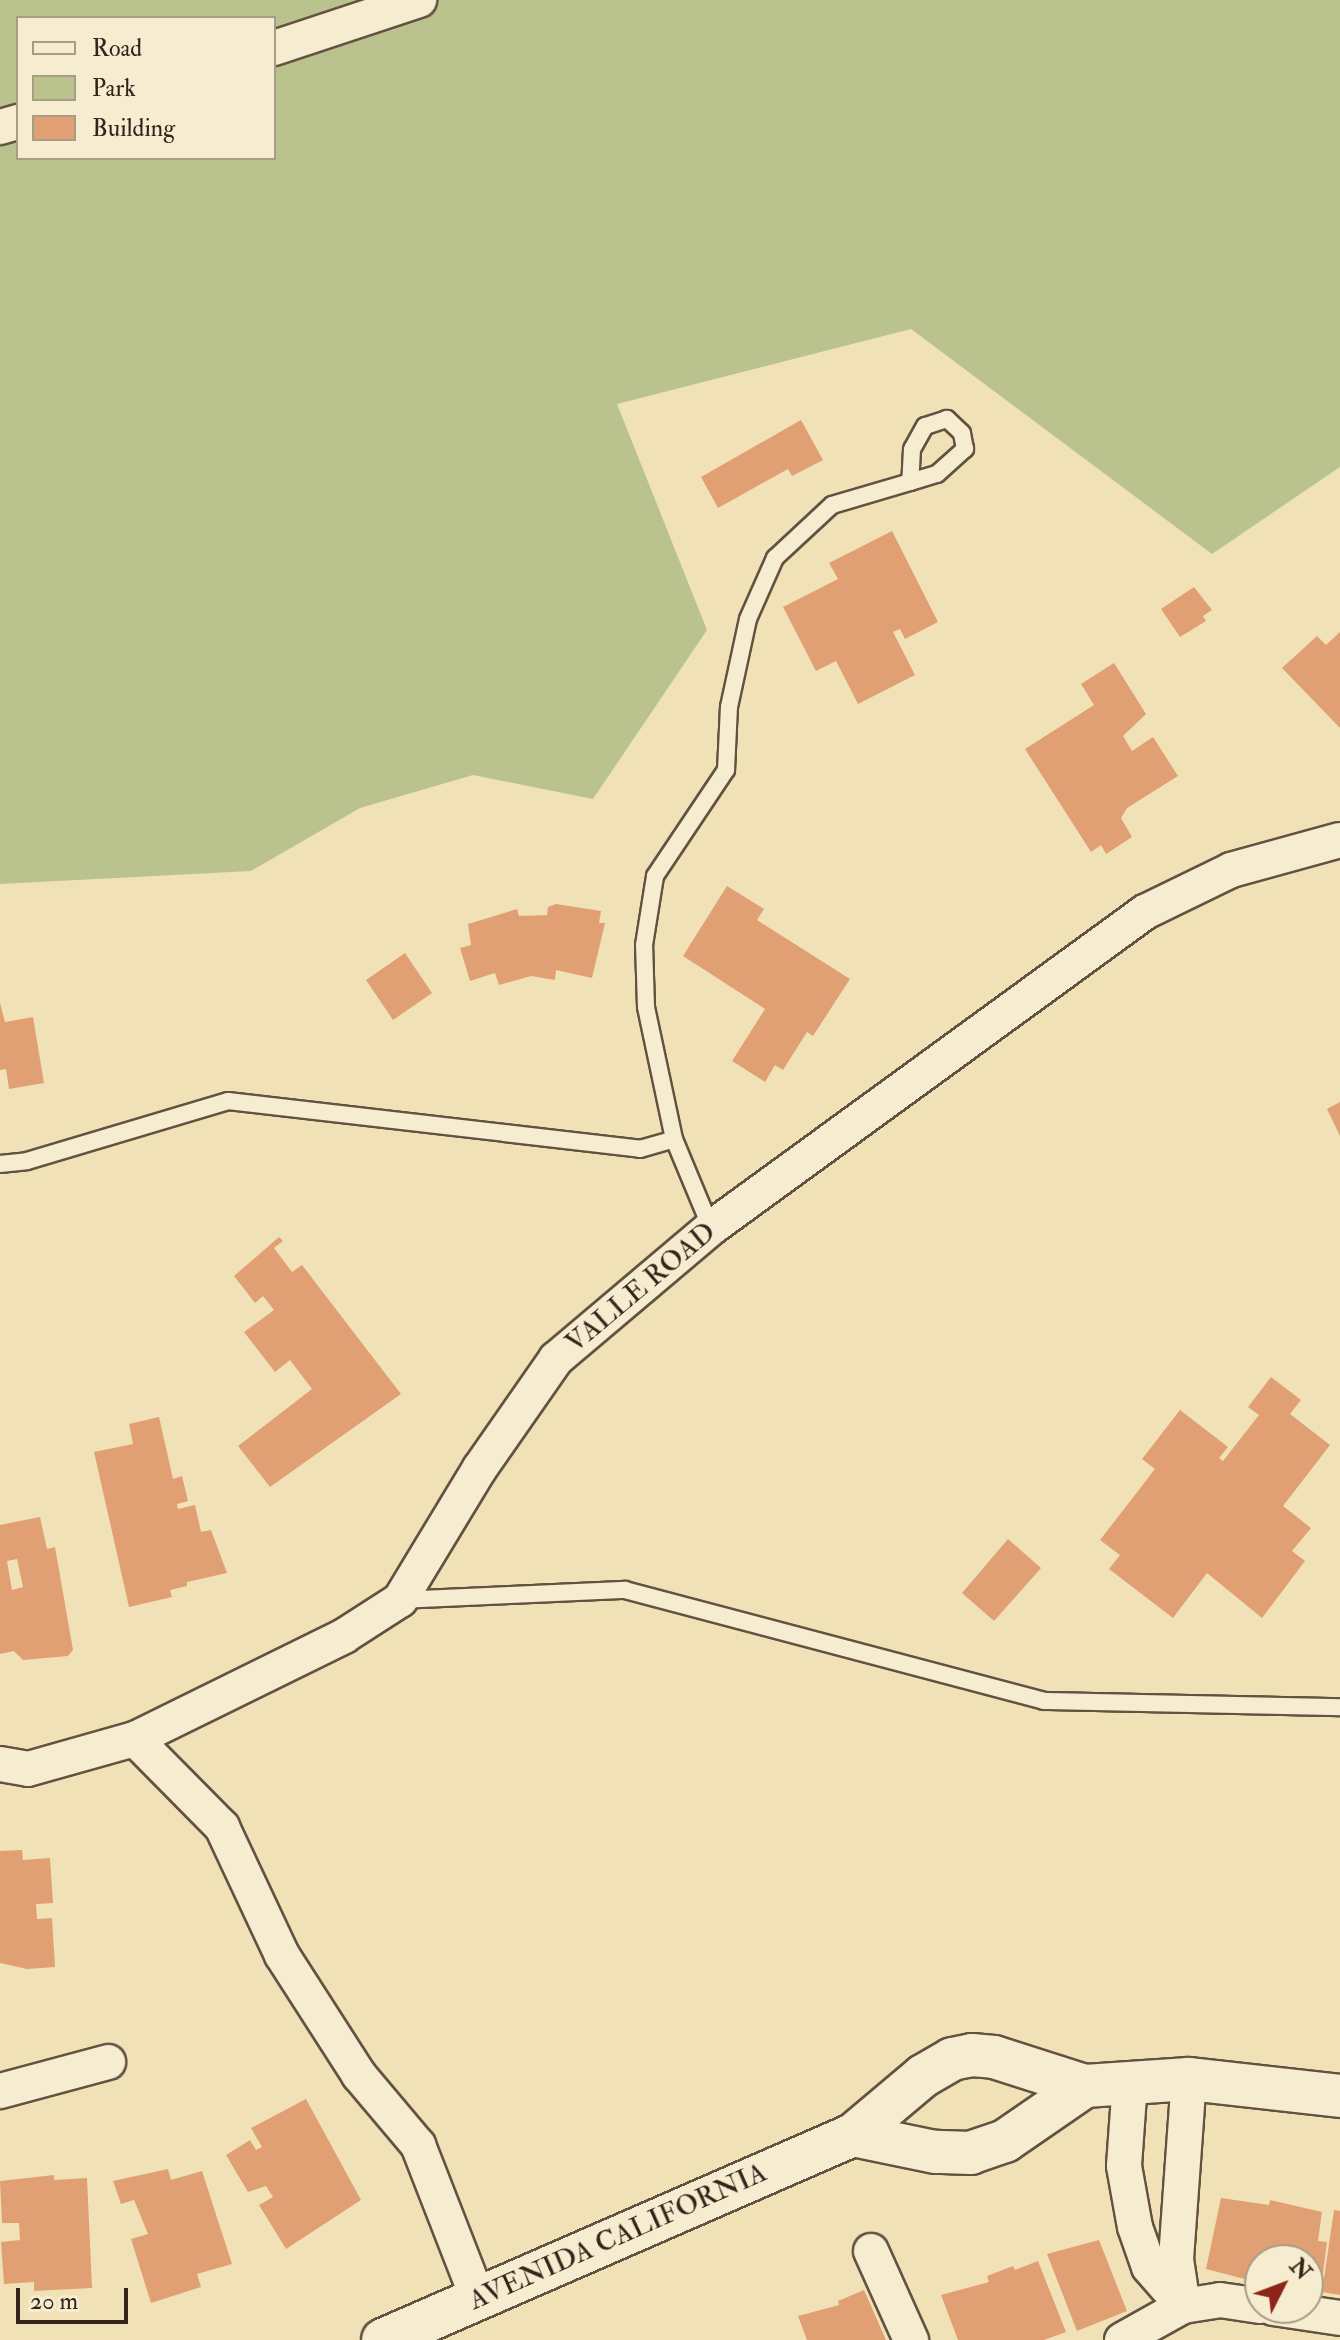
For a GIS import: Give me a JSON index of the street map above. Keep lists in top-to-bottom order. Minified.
{"streets":{"street":["VALLE ROAD","AVENIDA CALIFORNIA"]},"legend":["Road","Park","Building"],"scale_bar":"20 m","north":"top right"}
